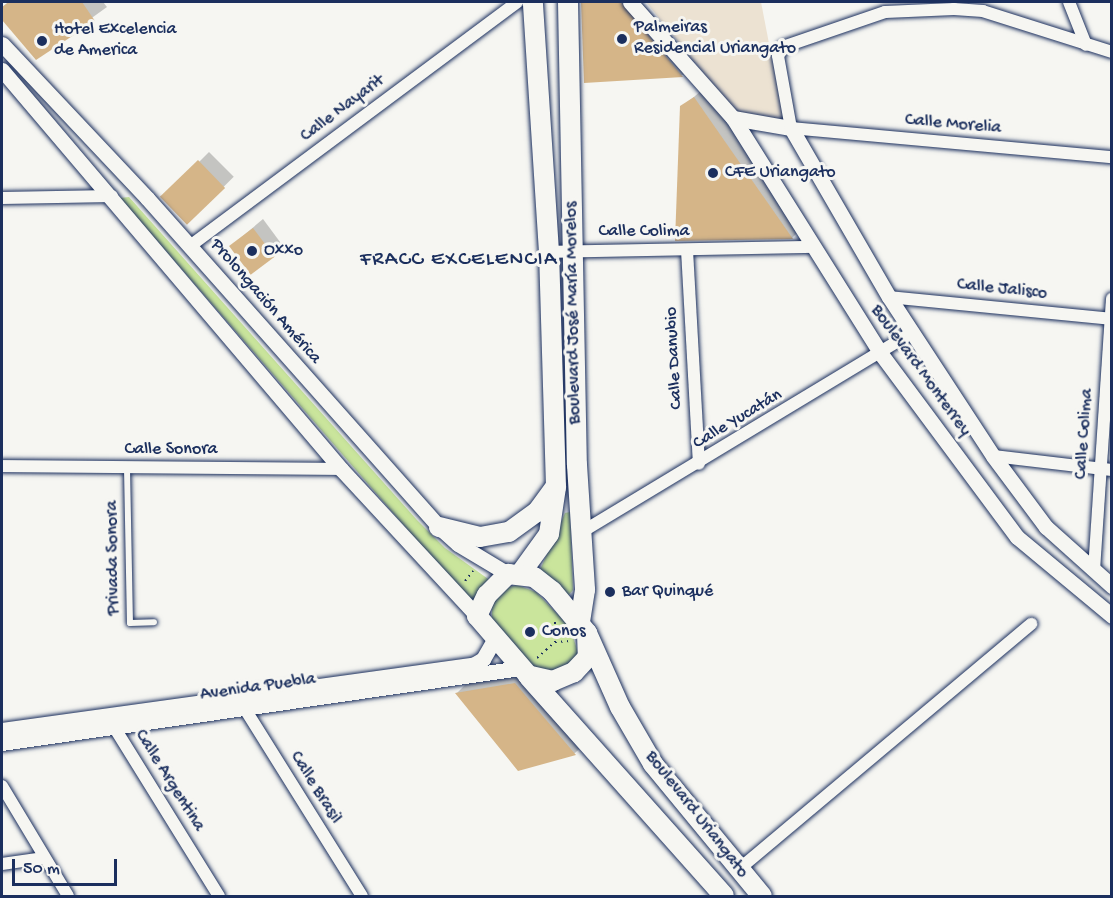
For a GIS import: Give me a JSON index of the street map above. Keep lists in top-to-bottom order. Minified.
{"streets":{"main road":["Boulevard José María Morelos","Boulevard Uriangato"],"street":["Calle Nayarit","Calle Morelia","Calle Colima","Calle Jalisco","Prolongación América","Calle Danubio","Boulevard Monterrey","Calle Yucatán","Calle Sonora","Avenida Puebla","Calle Argentina","Calle Brasil"],"lane":["Privada Sonora"]},"crossings":[["Calle Nayarit","Prolongación América"],["Calle Morelia","Boulevard Monterrey"],["Calle Colima","Calle Jalisco"],["Calle Colima","Boulevard José María Morelos"],["Calle Colima","Calle Danubio"],["Calle Colima","Boulevard Monterrey"],["Calle Jalisco","Boulevard Monterrey"],["Prolongación América","Boulevard José María Morelos"],["Prolongación América","Avenida Puebla"],["Prolongación América","Boulevard Uriangato"],["Boulevard José María Morelos","Calle Yucatán"],["Boulevard José María Morelos","Avenida Puebla"],["Boulevard José María Morelos","Boulevard Uriangato"],["Calle Danubio","Calle Yucatán"],["Boulevard Monterrey","Calle Yucatán"],["Calle Sonora","Privada Sonora"],["Avenida Puebla","Calle Argentina"],["Avenida Puebla","Calle Brasil"],["Avenida Puebla","Boulevard Uriangato"]],"districts":["FRACC EXCELENCIA"],"places":["Palmeiras Residencial Uriangato","Hotel Excelencia de America","CFE Uriangato","Oxxo","Bar Quinqué","Conos"],"scale_bar":"50 m"}
